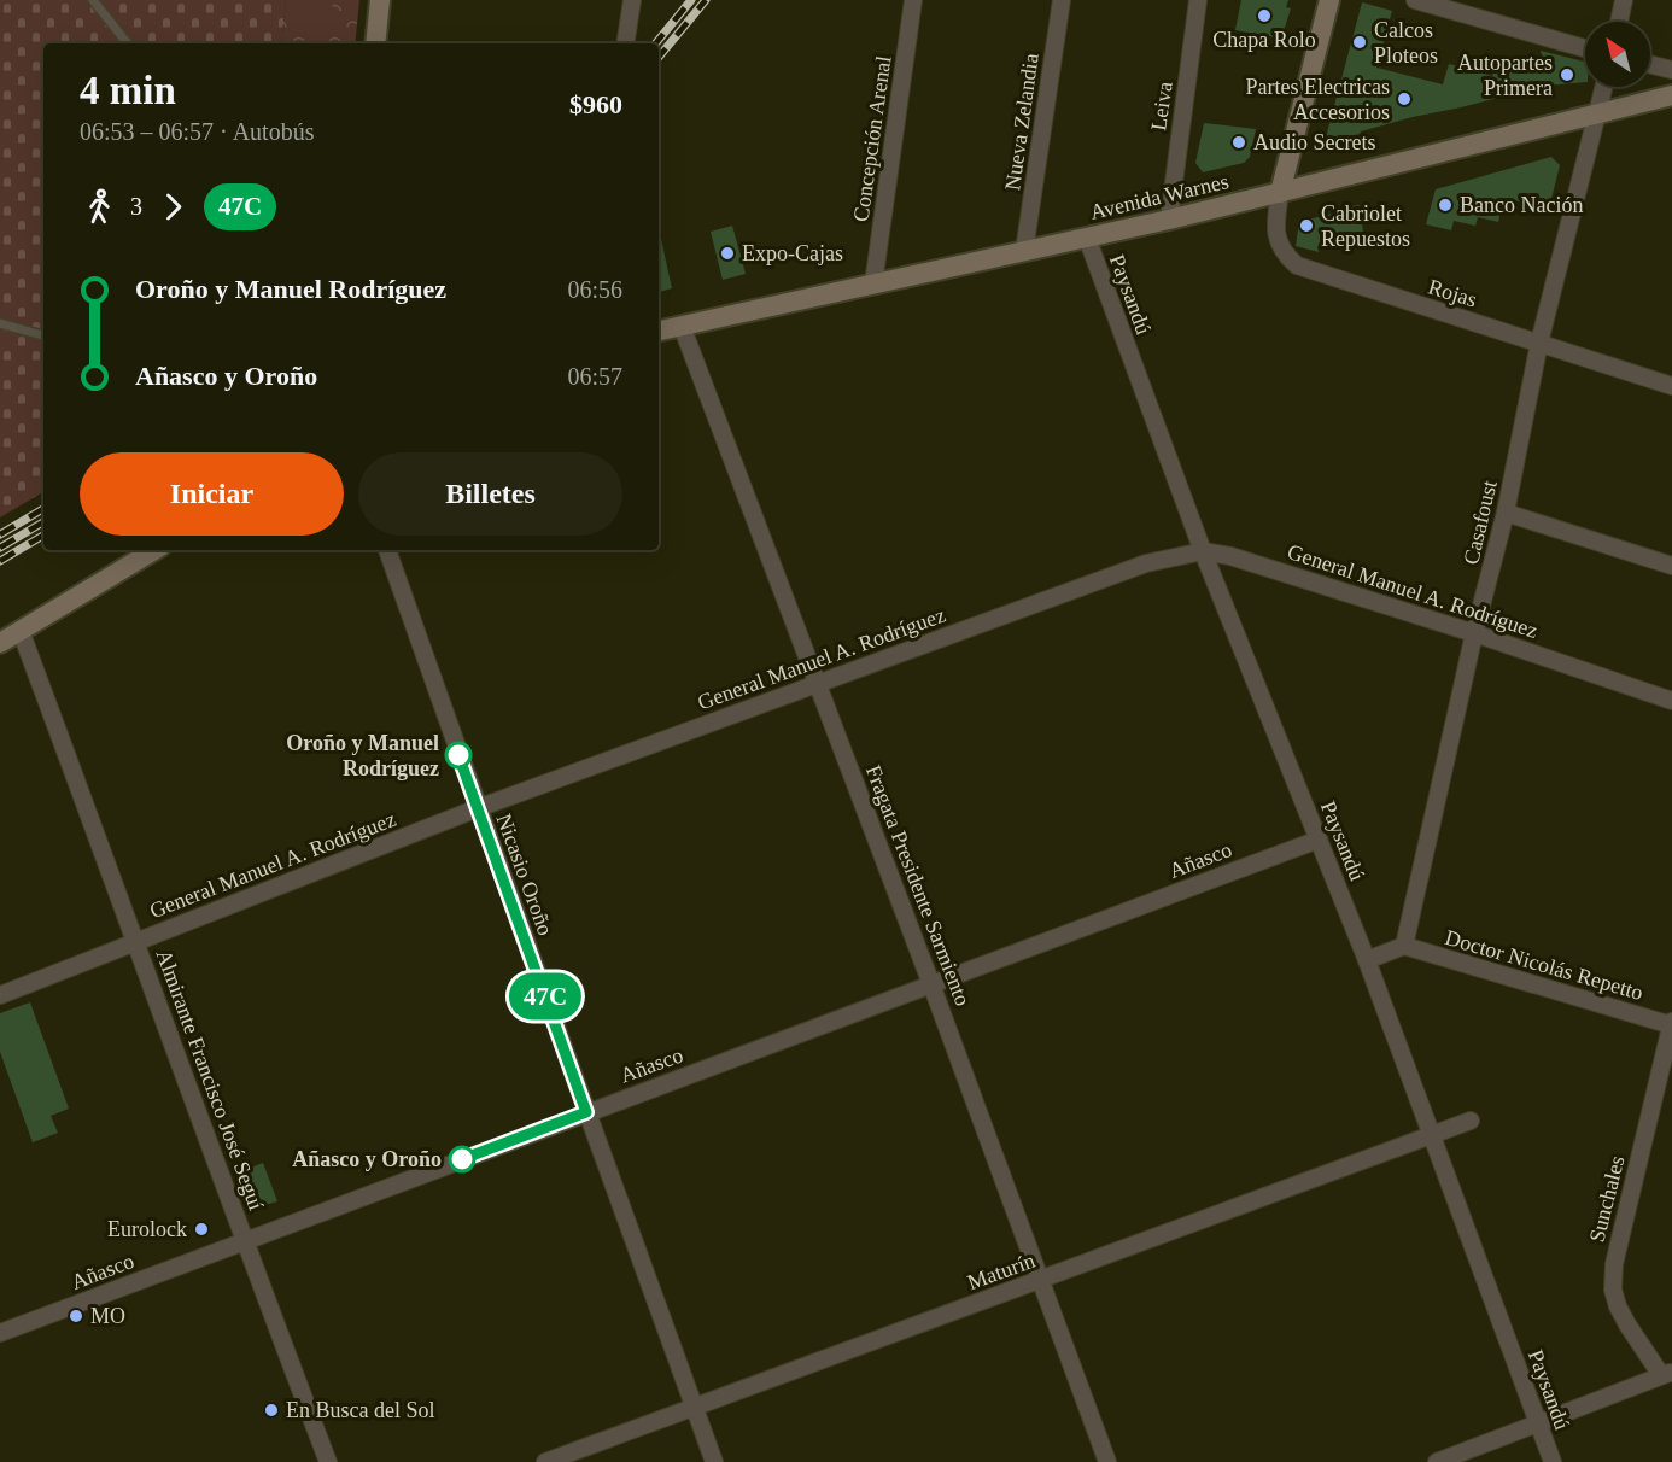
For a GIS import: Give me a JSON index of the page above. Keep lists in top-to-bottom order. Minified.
{"streets":{"main road":["Avenida Warnes"],"street":["Leiva","Nueva Zelandia","Concepción Arenal","Rojas","Paysandú","Casafoust","General Manuel A. Rodríguez","Añasco","Nicasio Oroño","Fragata Presidente Sarmiento","Doctor Nicolás Repetto","Almirante Francisco José Seguí","Sunchales","Maturín"]},"crossings":[["Leiva","Avenida Warnes"],["Nueva Zelandia","Avenida Warnes"],["Concepción Arenal","Avenida Warnes"],["Avenida Warnes","Rojas"],["Avenida Warnes","Paysandú"],["Avenida Warnes","Casafoust"],["Avenida Warnes","Fragata Presidente Sarmiento"],["Rojas","Casafoust"],["Paysandú","General Manuel A. Rodríguez"],["Paysandú","Añasco"],["Paysandú","Maturín"],["Casafoust","General Manuel A. Rodríguez"],["Casafoust","Doctor Nicolás Repetto"],["General Manuel A. Rodríguez","Nicasio Oroño"],["General Manuel A. Rodríguez","Fragata Presidente Sarmiento"],["General Manuel A. Rodríguez","Almirante Francisco José Seguí"],["Añasco","Nicasio Oroño"],["Añasco","Fragata Presidente Sarmiento"],["Añasco","Almirante Francisco José Seguí"],["Nicasio Oroño","Maturín"],["Fragata Presidente Sarmiento","Maturín"],["Doctor Nicolás Repetto","Sunchales"]],"places":["Chapa Rolo","Calcos Ploteos","Autopartes Primera","Partes Electricas Accesorios","Audio Secrets","Banco Nación","Cabriolet Repuestos","Expo-Cajas","Oroño y Manuel Rodríguez","Añasco y Oroño","Eurolock","MO","En Busca del Sol"],"lines":["bus line 47C"],"north":"top left","page":{"on_map":"47C","heading":["4 min","06:53 – 06:57 · Autobús","$960"],"legs":["3","47C"],"list":[{"name":"Oroño y Manuel Rodríguez","value":"06:56"},{"name":"Añasco y Oroño","value":"06:57"}],"buttons":["Iniciar","Billetes"]}}
